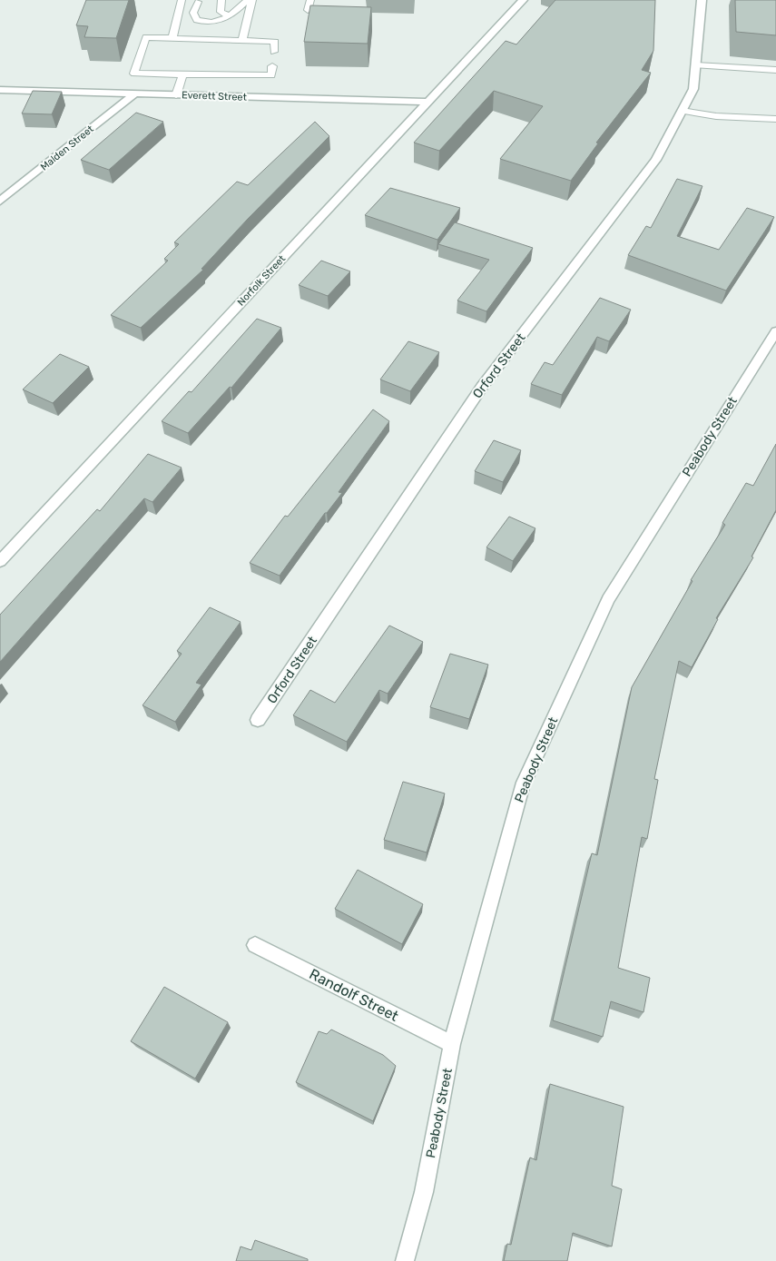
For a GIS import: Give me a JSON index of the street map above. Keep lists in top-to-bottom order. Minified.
{"streets":{"street":["Everett Street","Malden Street","Norfolk Street","Orford Street","Peabody Street","Randolf Street"]},"crossings":[["Everett Street","Malden Street"],["Everett Street","Norfolk Street"],["Peabody Street","Randolf Street"]]}
